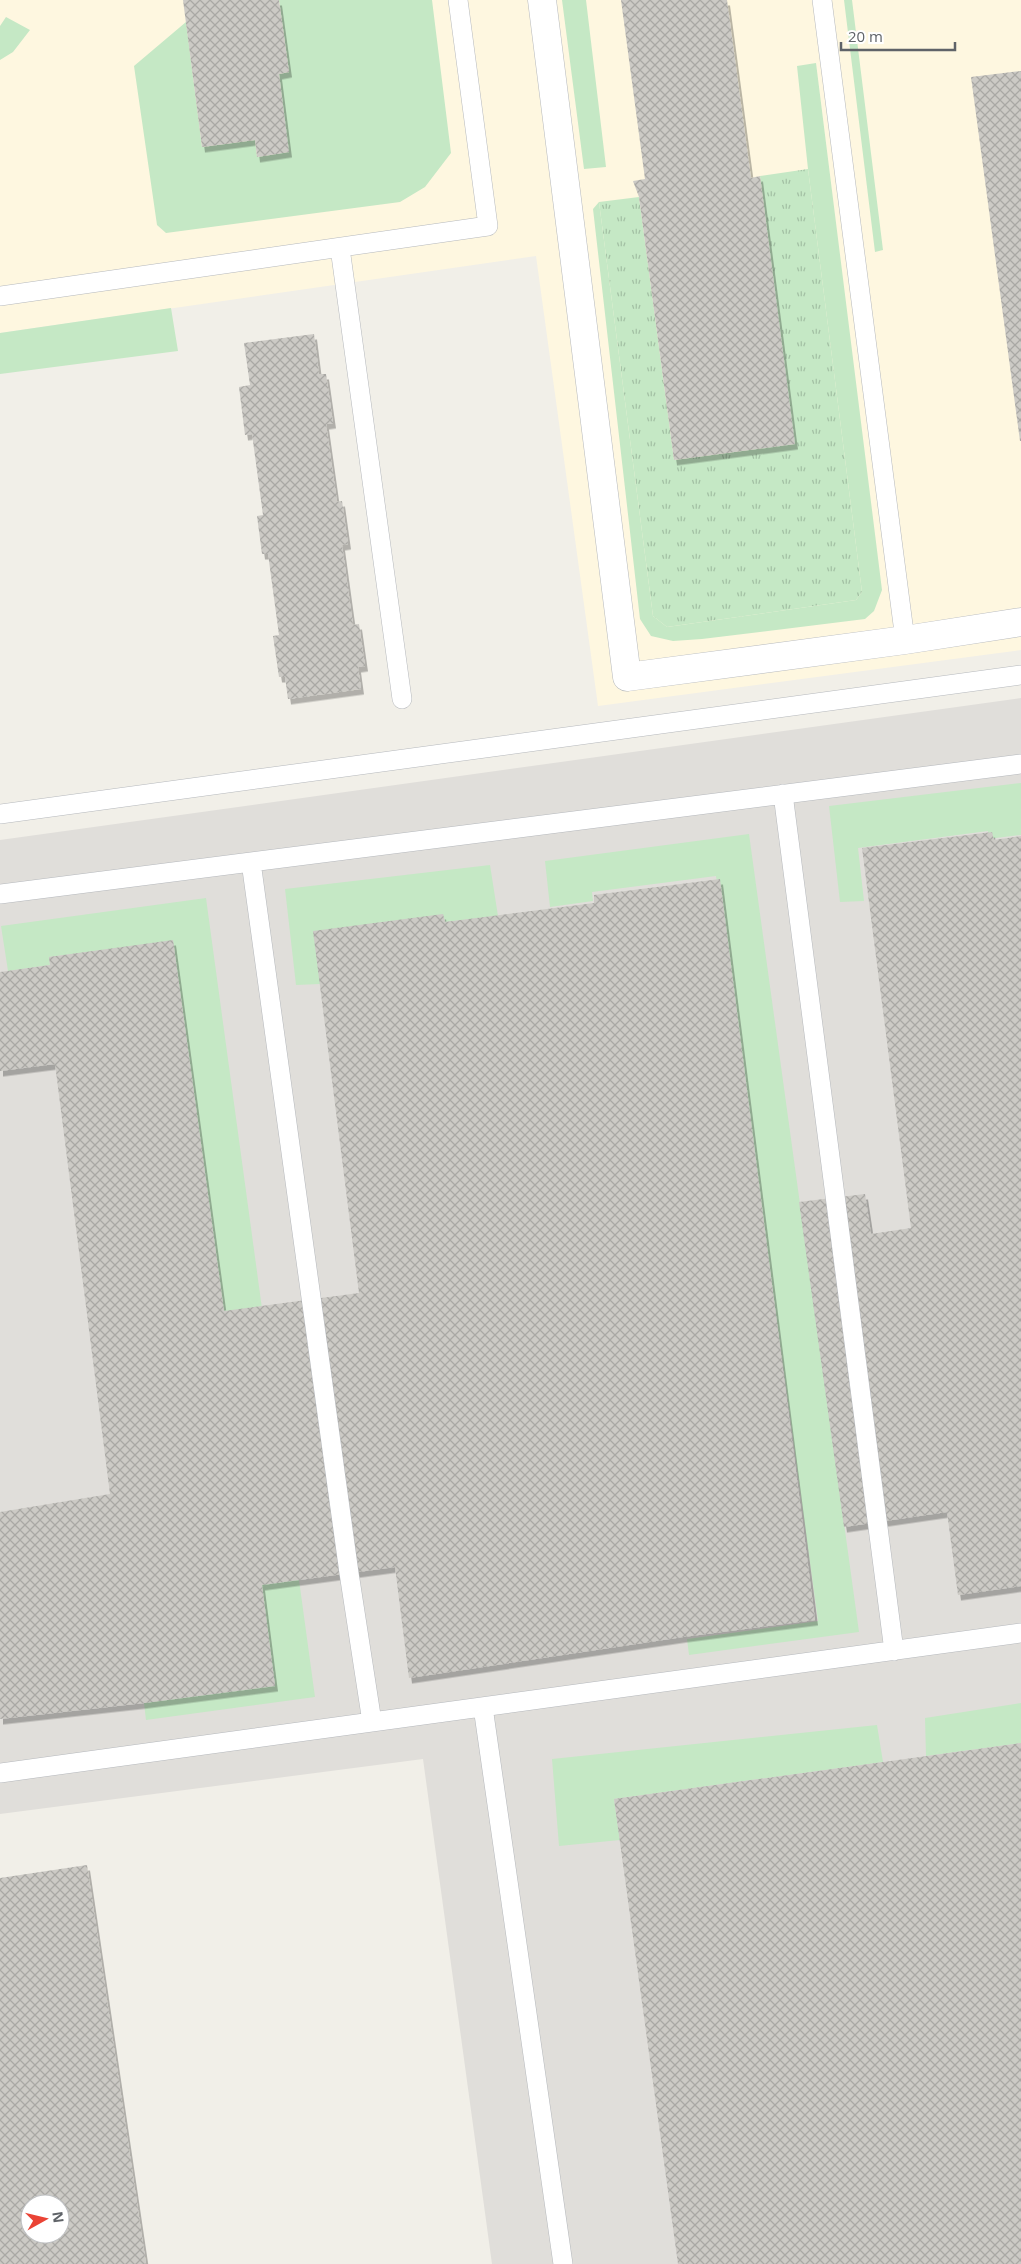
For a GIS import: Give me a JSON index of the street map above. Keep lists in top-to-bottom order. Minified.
{"scale_bar":"20 m","north":"right"}
